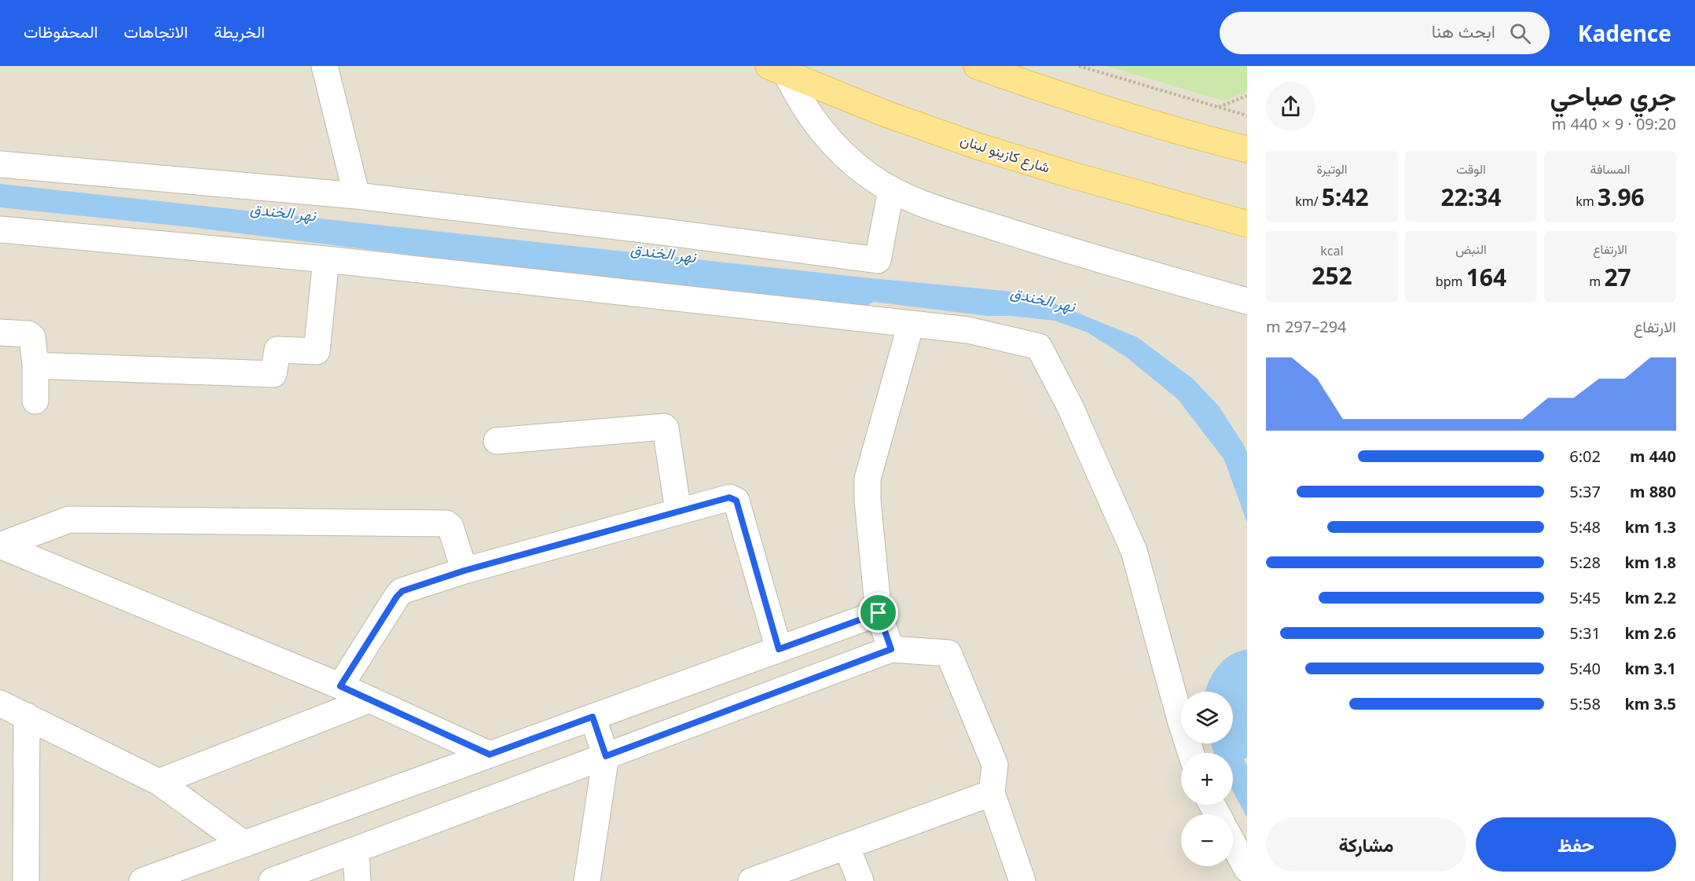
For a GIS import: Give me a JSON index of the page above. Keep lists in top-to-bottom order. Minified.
{"streets":{"main road":["شارع كازينو لبنان"]},"water":["نهر الخندق"],"page":{"header":"Kadence","search":"ابحث هنا","nav":["الخريطة","الاتجاهات","المحفوظات"],"heading":["جري صباحي","09:20 · 9 × 440 m"],"stats":[["المسافة","3.96 km"],["الوقت","22:34"],["الوتيرة","5:42 /km"],["الارتفاع","27 m"],["النبض","164 bpm"],["kcal","252"]],"chart":["الارتفاع","294–297 m"],"list":[{"name":"440 m","note":"6:02"},{"name":"880 m","note":"5:37"},{"name":"1.3 km","note":"5:48"},{"name":"1.8 km","note":"5:28"},{"name":"2.2 km","note":"5:45"},{"name":"2.6 km","note":"5:31"},{"name":"3.1 km","note":"5:40"},{"name":"3.5 km","note":"5:58"}],"map_buttons":["+","−"],"buttons":["حفظ","مشاركة"]}}
